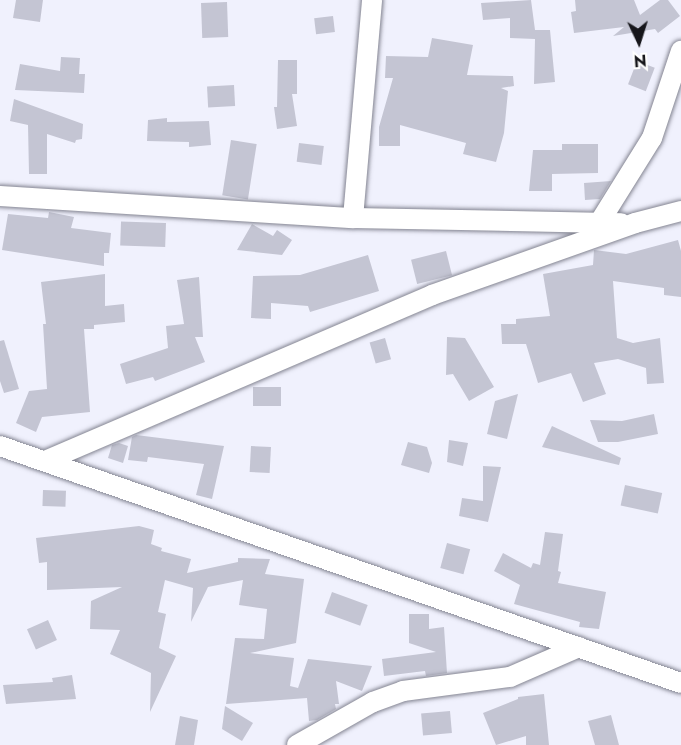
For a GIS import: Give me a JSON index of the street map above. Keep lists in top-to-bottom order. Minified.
{"north":"bottom"}
